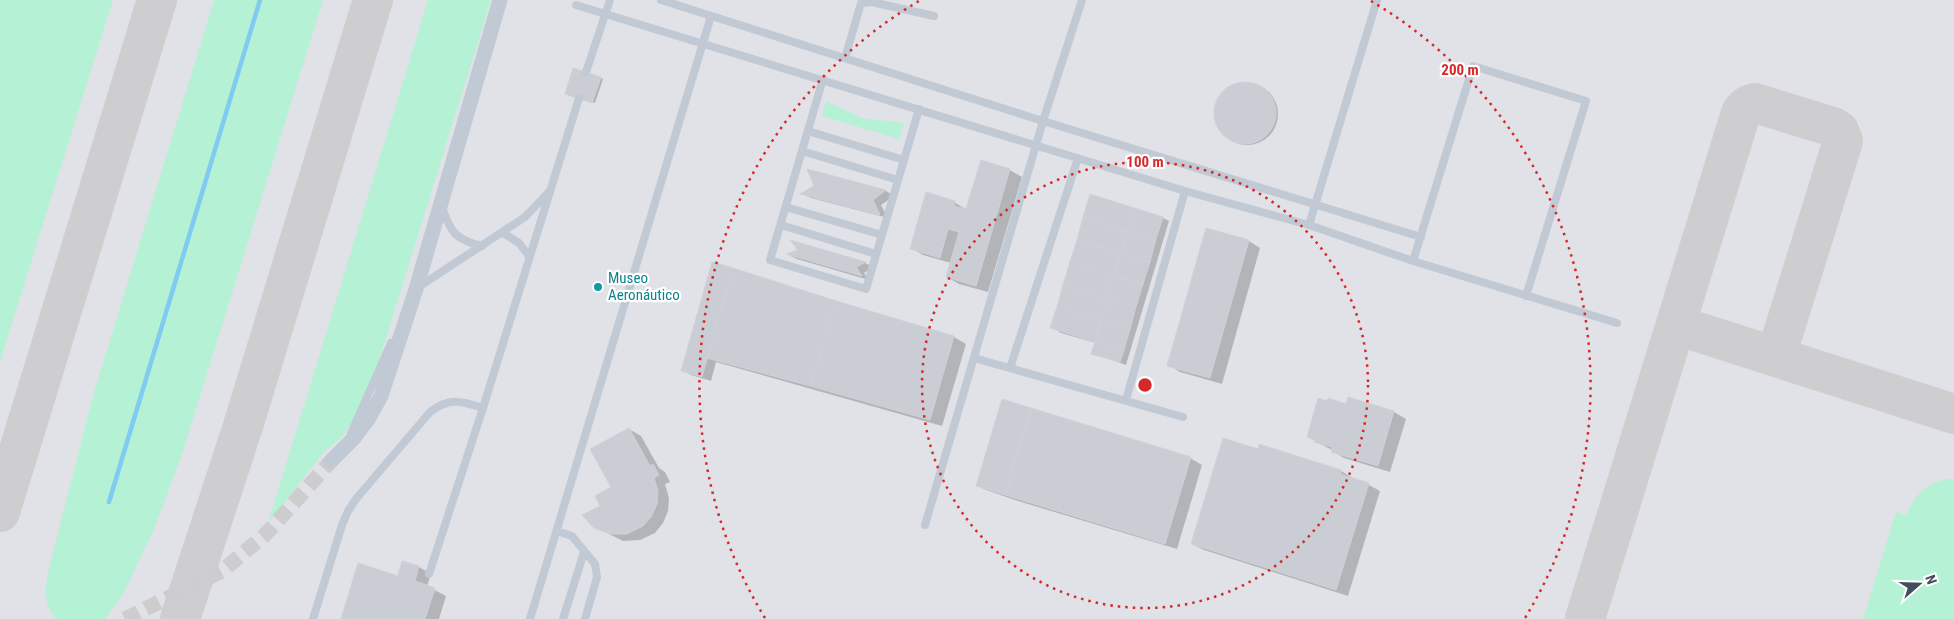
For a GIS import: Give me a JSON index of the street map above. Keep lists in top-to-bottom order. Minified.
{"places":["Museo Aeronáutico"],"north":"right","rings":["200 m","100 m"]}
